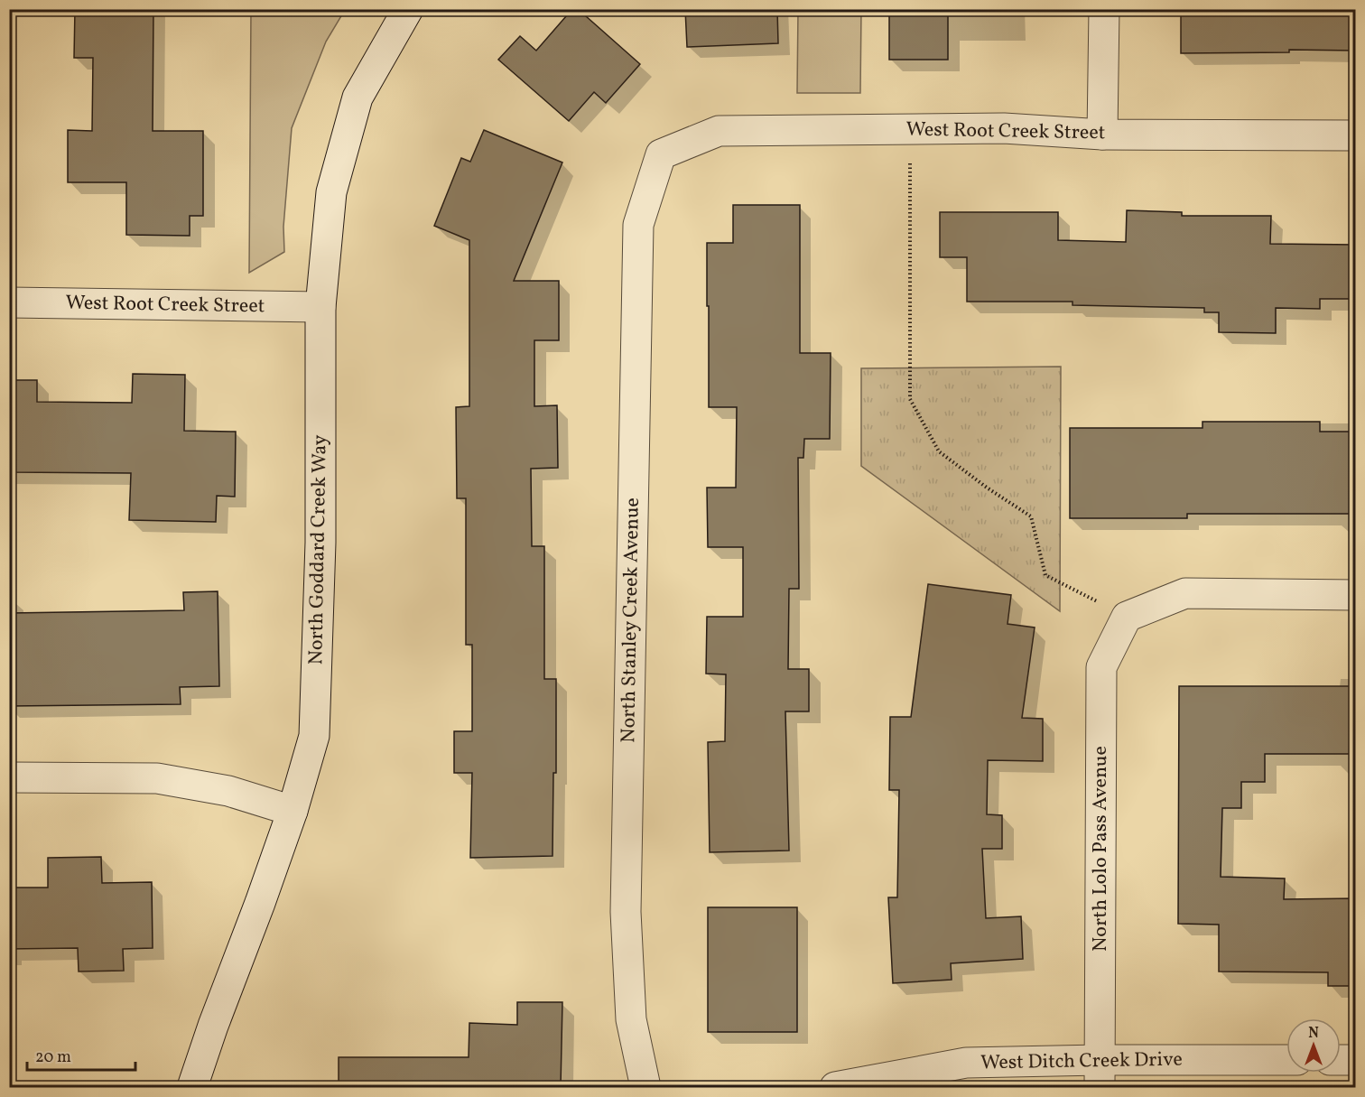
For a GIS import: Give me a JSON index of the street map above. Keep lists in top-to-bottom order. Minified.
{"streets":{"street":["West Root Creek Street","North Goddard Creek Way","North Stanley Creek Avenue","North Lolo Pass Avenue","West Ditch Creek Drive"]},"crossings":[["West Root Creek Street","North Goddard Creek Way"],["West Root Creek Street","North Stanley Creek Avenue"],["North Lolo Pass Avenue","West Ditch Creek Drive"]],"scale_bar":"20 m","north":"top"}
